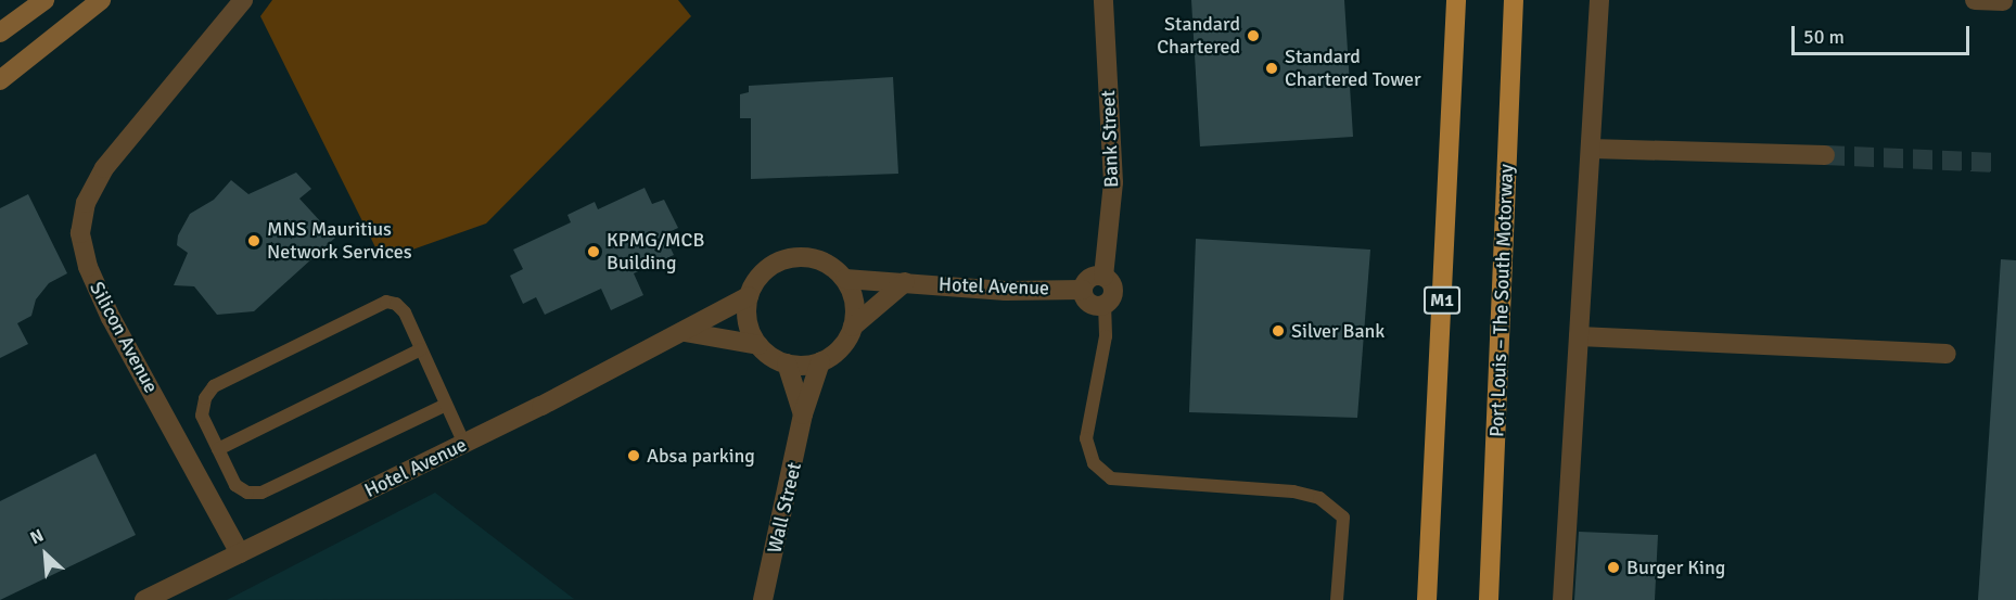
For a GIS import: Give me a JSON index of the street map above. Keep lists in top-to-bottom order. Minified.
{"streets":{"highway":["M1","Port Louis – The South Motorway"],"street":["Bank Street","Hotel Avenue","Silicon Avenue","Wall Street"]},"crossings":[["Bank Street","Hotel Avenue"],["Hotel Avenue","Silicon Avenue"],["Hotel Avenue","Wall Street"]],"places":["Standard Chartered","Standard Chartered Tower","MNS Mauritius Network Services","KPMG/MCB Building","Silver Bank","Absa parking","Burger King"],"scale_bar":"50 m","north":"top left"}
